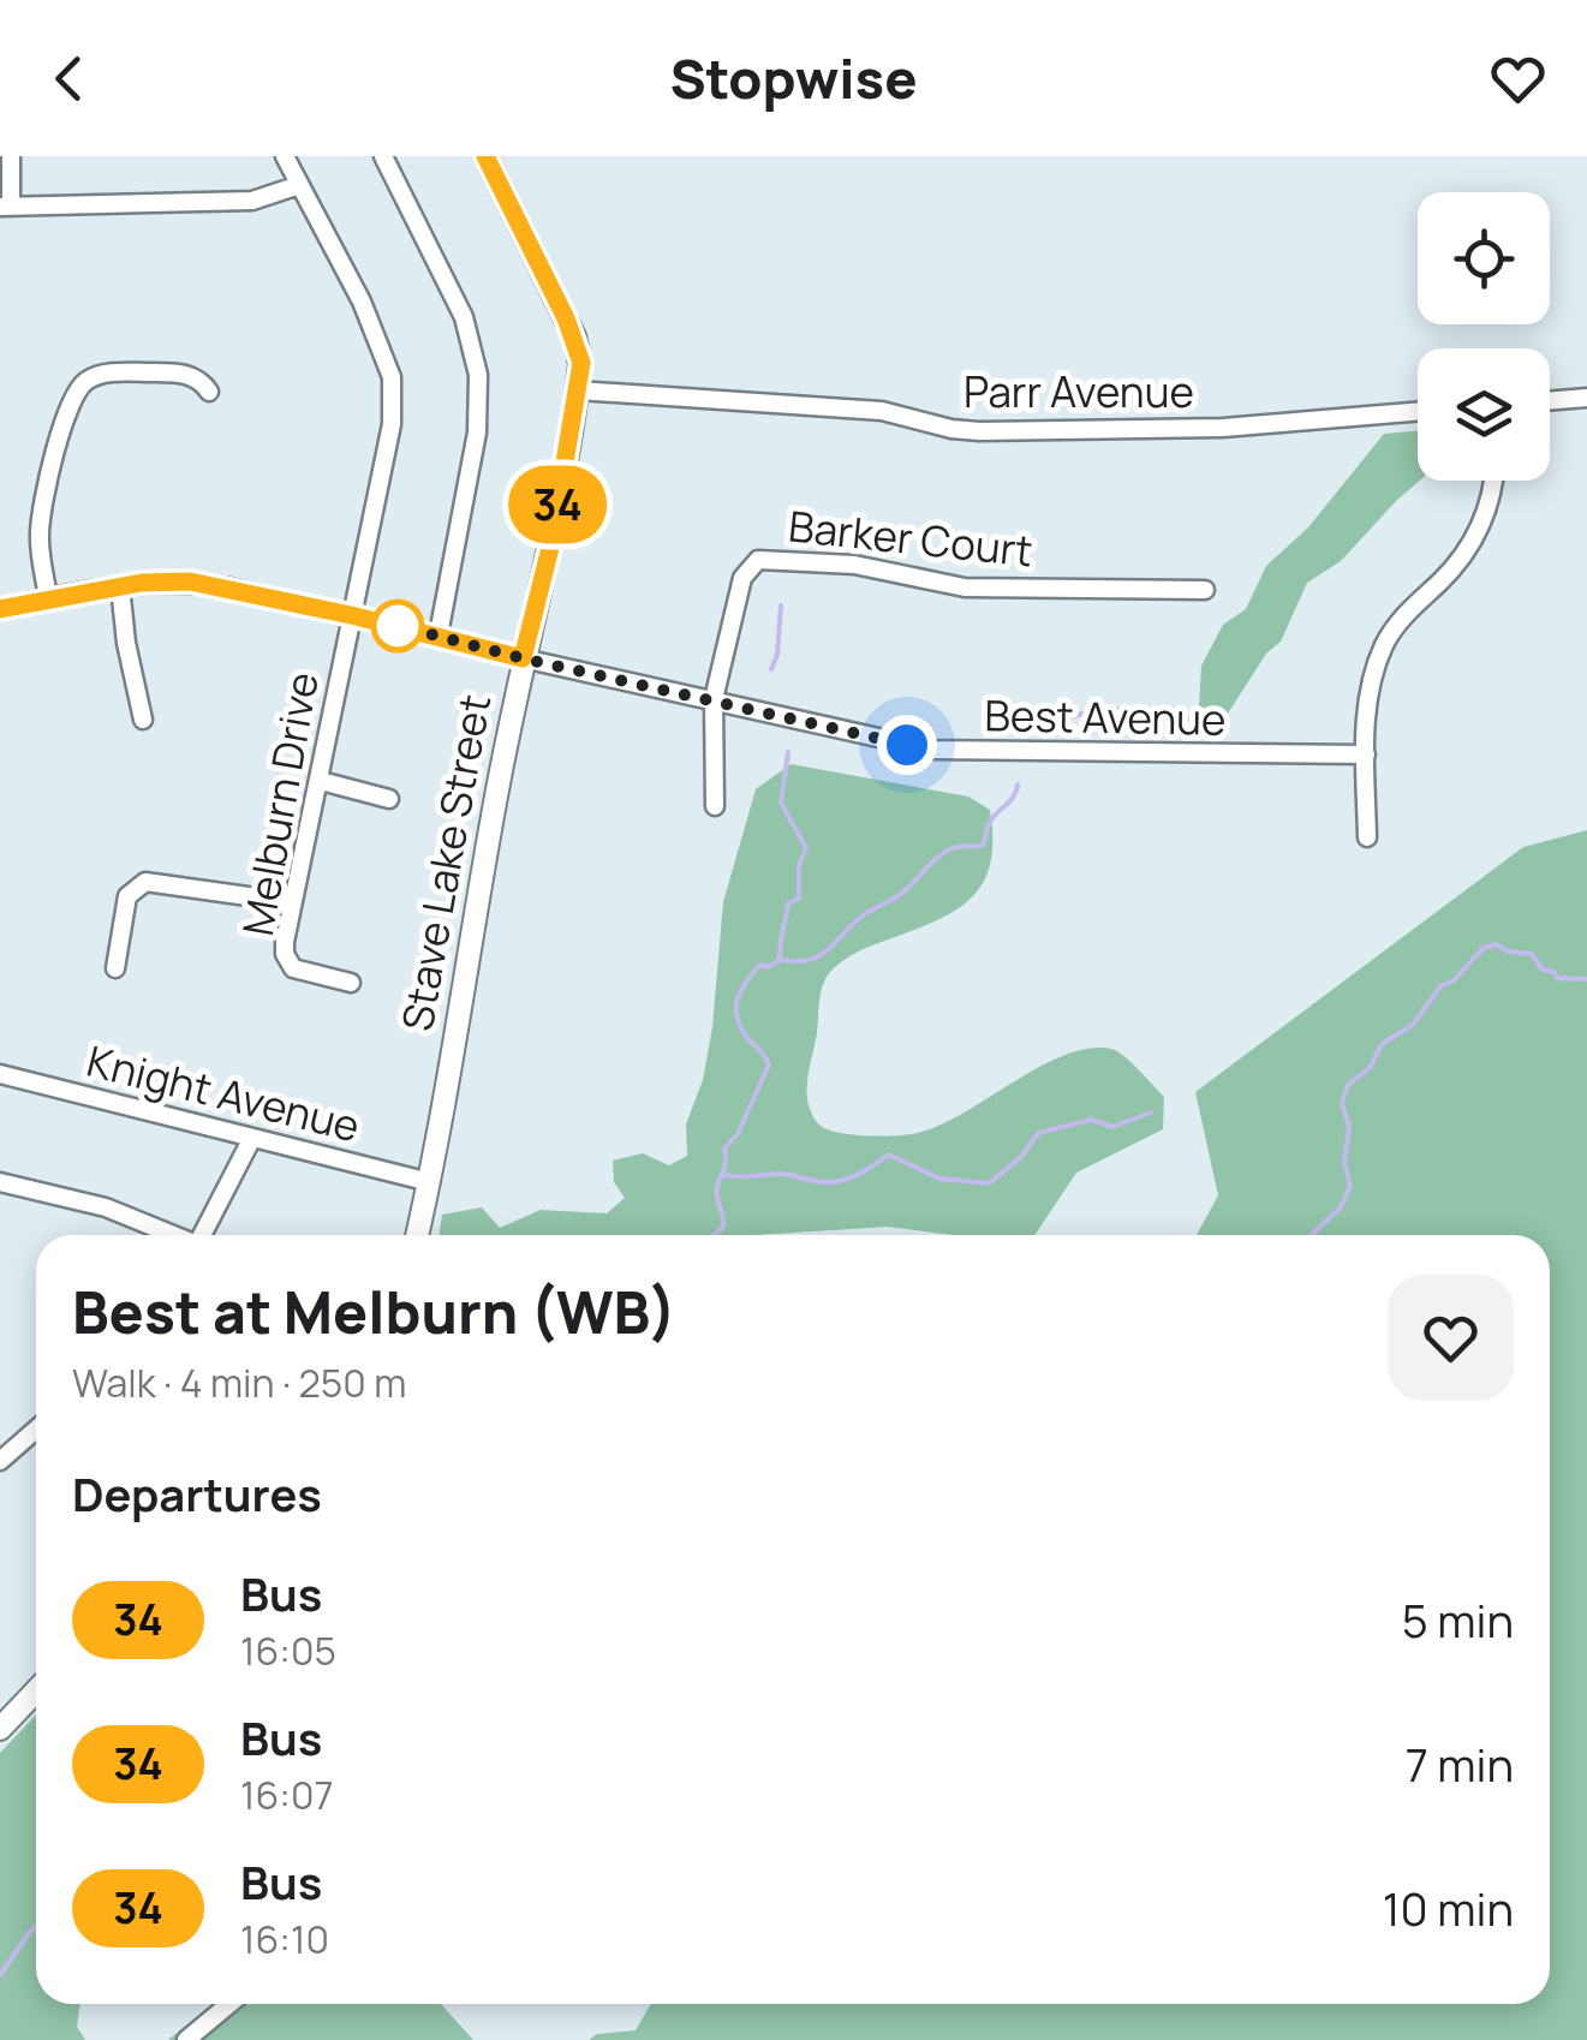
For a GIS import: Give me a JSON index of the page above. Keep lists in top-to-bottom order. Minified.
{"streets":{"main road":["Stave Lake Street"],"street":["Parr Avenue","Barker Court","Best Avenue","Melburn Drive","Knight Avenue"]},"crossings":[["Parr Avenue","Stave Lake Street"],["Barker Court","Best Avenue"],["Best Avenue","Melburn Drive"],["Best Avenue","Stave Lake Street"],["Stave Lake Street","Knight Avenue"]],"lines":["bus line 34"],"page":{"header":"Stopwise","on_map":"34","heading":[["Best at Melburn (WB)","Walk · 4 min · 250 m"],"Departures"],"list":[{"mark":"34","name":"Bus","note":"16:05","value":"5 min"},{"mark":"34","name":"Bus","note":"16:07","value":"7 min"},{"mark":"34","name":"Bus","note":"16:10","value":"10 min"}]}}
